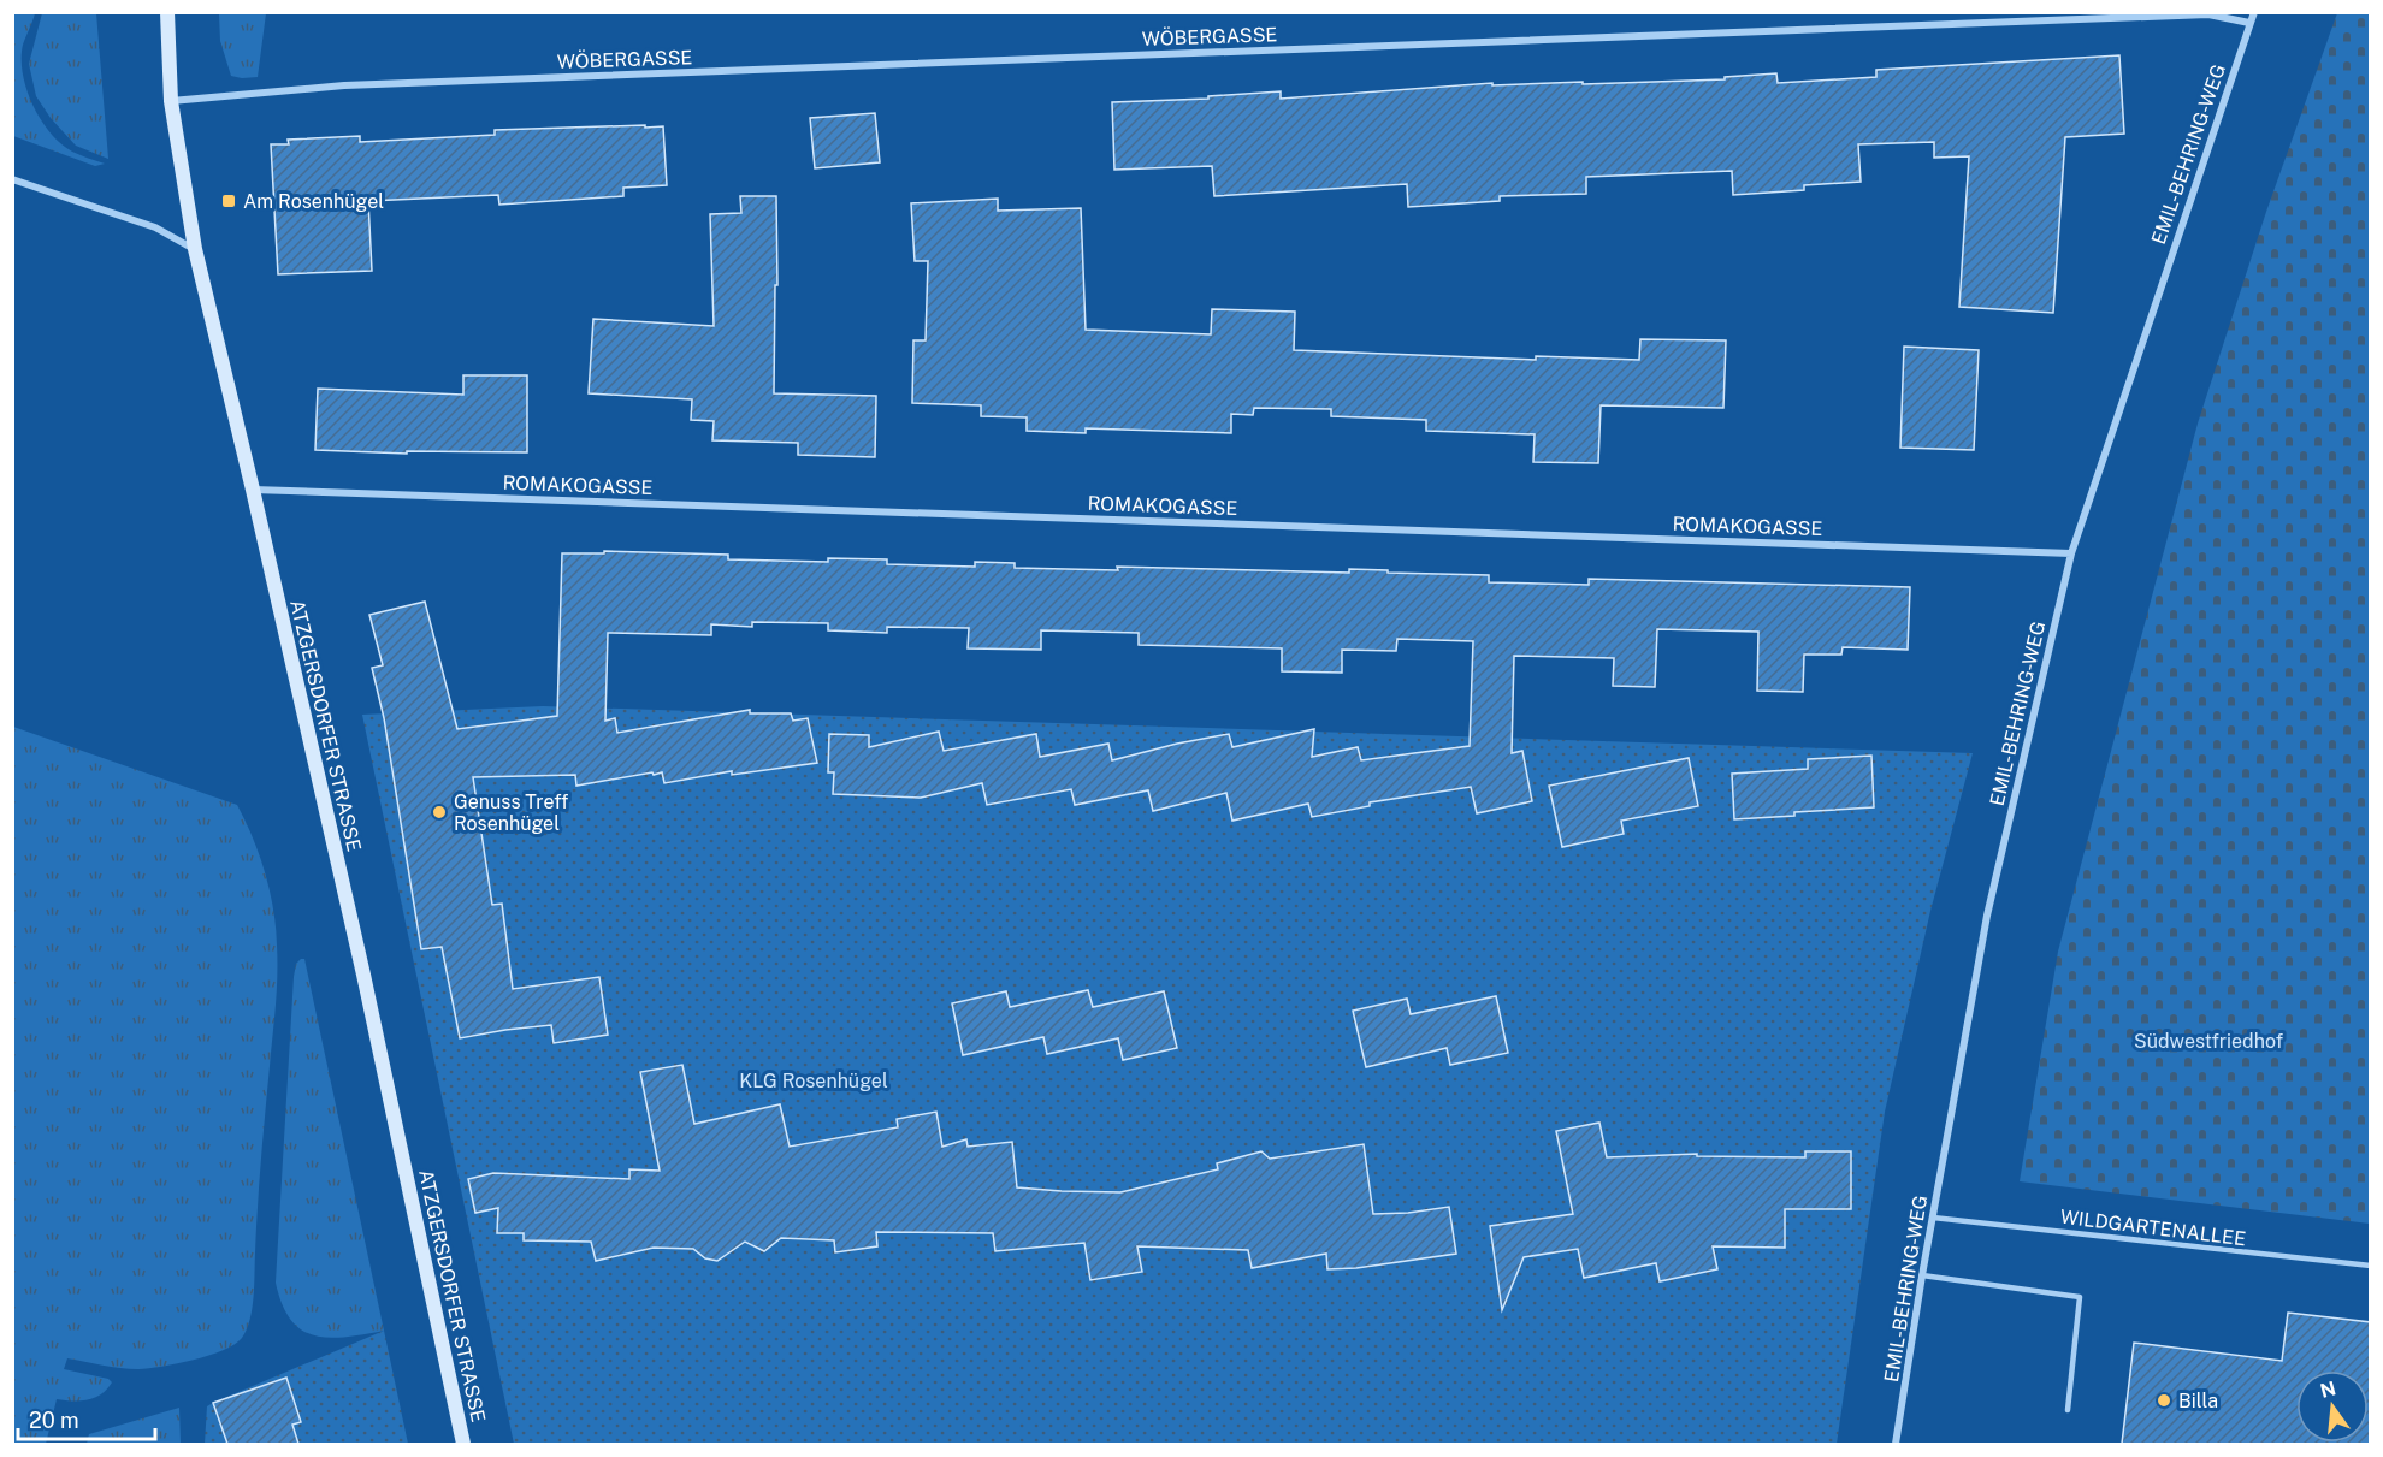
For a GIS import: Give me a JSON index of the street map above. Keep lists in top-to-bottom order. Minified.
{"streets":{"main road":["ATZGERSDORFER STRASSE"],"street":["WÖBERGASSE","EMIL-BEHRING-WEG","ROMAKOGASSE"],"lane":["WILDGARTENALLEE"]},"crossings":[["WÖBERGASSE","EMIL-BEHRING-WEG"],["WÖBERGASSE","ATZGERSDORFER STRASSE"],["EMIL-BEHRING-WEG","ROMAKOGASSE"],["EMIL-BEHRING-WEG","WILDGARTENALLEE"],["ROMAKOGASSE","ATZGERSDORFER STRASSE"]],"parks":["Südwestfriedhof","KLG Rosenhügel"],"places":{"transit":["Am Rosenhügel"],"other":["Genuss Treff Rosenhügel","Billa"]},"scale_bar":"20 m","north":"top"}
